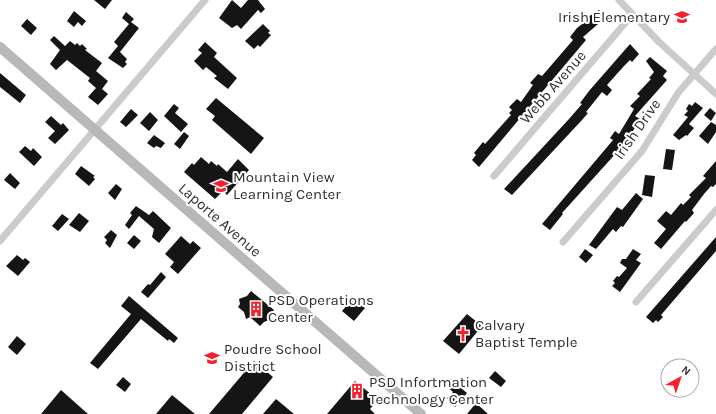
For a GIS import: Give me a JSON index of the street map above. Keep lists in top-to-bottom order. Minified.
{"streets":{"street":["Webb Avenue","Irish Drive","Laporte Avenue"]},"places":{"school or university":["Irish Elementary","Mountain View Learning Center","Poudre School District"],"building":["PSD Operations Center","PSD Infortmation Technology Center"],"church":["Calvary Baptist Temple"]},"north":"top right"}
